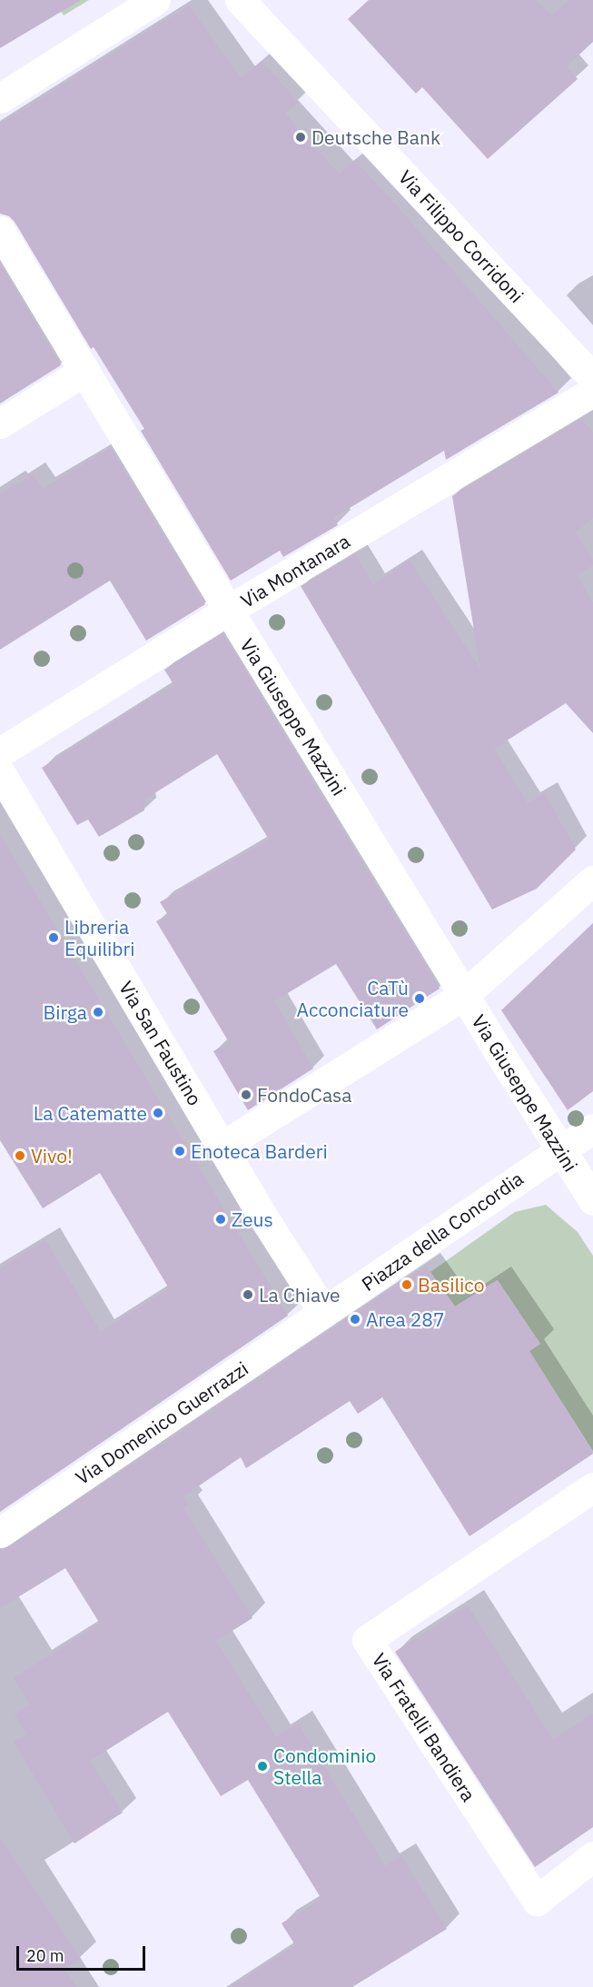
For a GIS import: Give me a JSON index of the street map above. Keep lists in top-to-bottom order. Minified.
{"streets":{"street":["Via Filippo Corridoni","Via Montanara","Via Giuseppe Mazzini","Via San Faustino","Piazza della Concordia","Via Domenico Guerrazzi","Via Fratelli Bandiera"]},"crossings":[["Via Montanara","Via Giuseppe Mazzini"],["Via Giuseppe Mazzini","Piazza della Concordia"],["Via San Faustino","Piazza della Concordia"],["Via San Faustino","Via Domenico Guerrazzi"],["Piazza della Concordia","Via Domenico Guerrazzi"]],"places":["Deutsche Bank","Libreria Equilibri","CaTù Acconciature","Birga","FondoCasa","La Catematte","Enoteca Barderi","Vivo!","Zeus","Basilico","La Chiave","Area 287","Condominio Stella"],"scale_bar":"20 m"}
